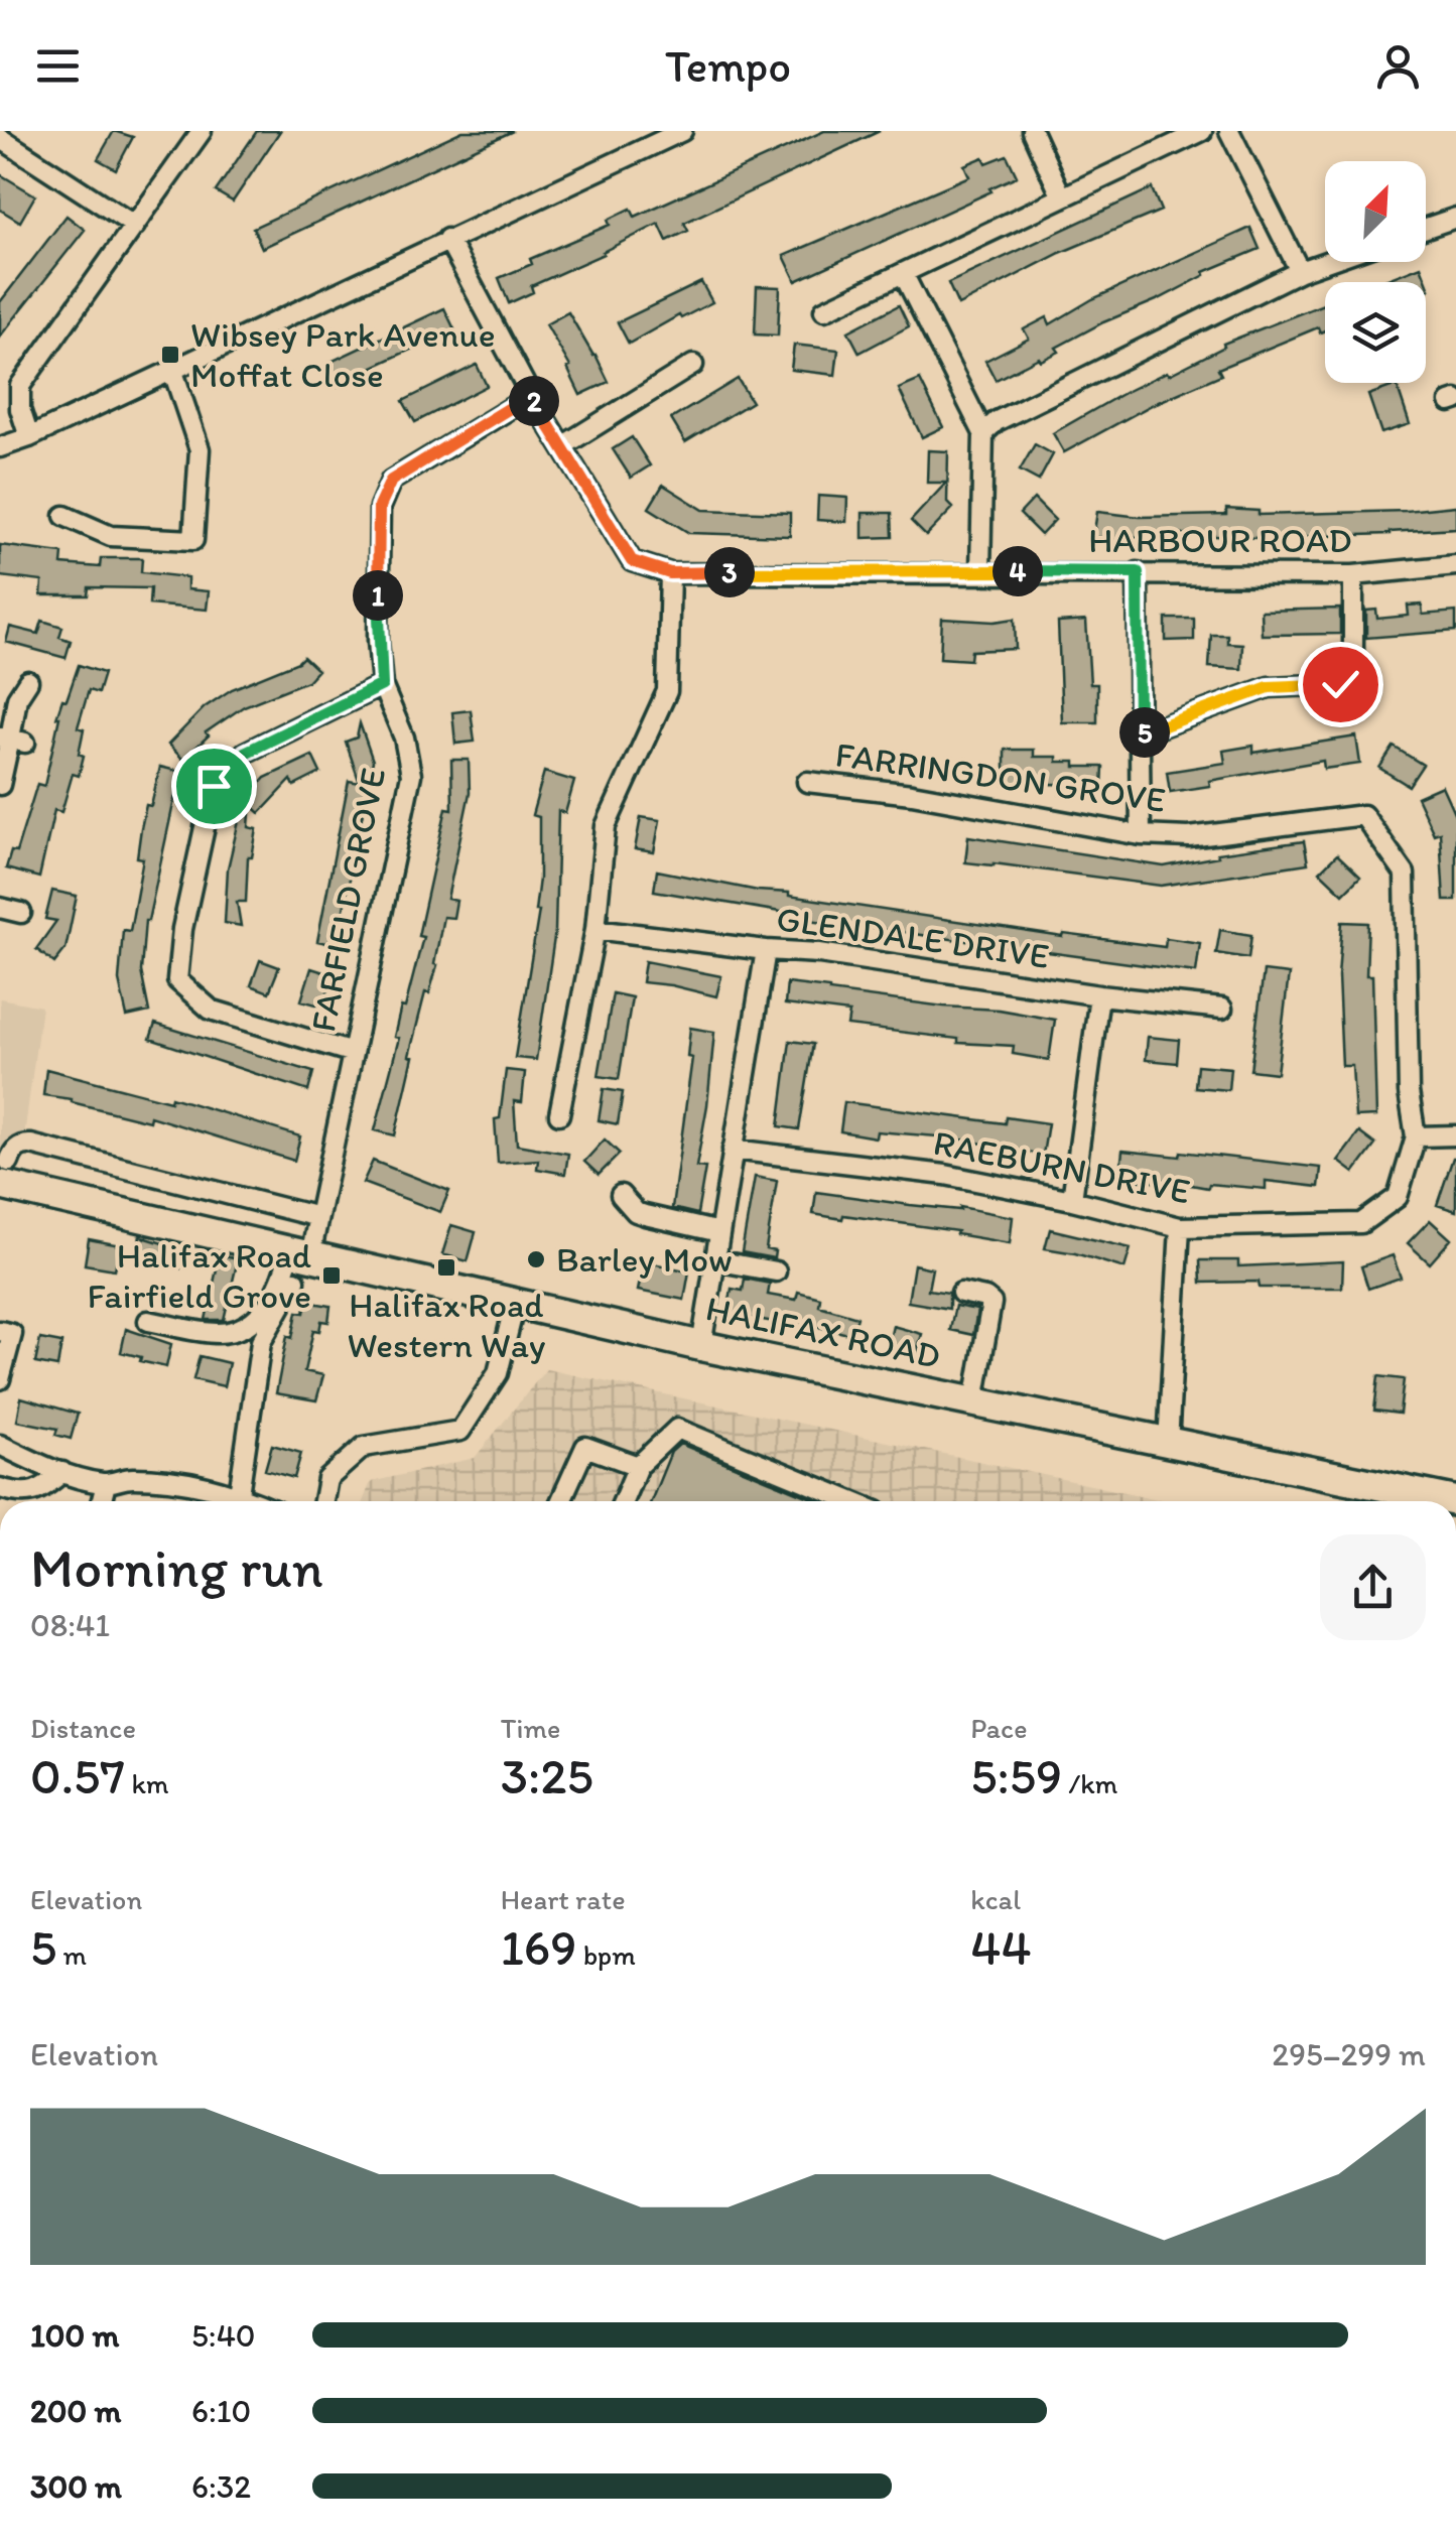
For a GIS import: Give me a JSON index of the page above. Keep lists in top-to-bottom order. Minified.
{"streets":{"highway":["HALIFAX ROAD"],"street":["HARBOUR ROAD","FARRINGDON GROVE","FARFIELD GROVE","GLENDALE DRIVE","RAEBURN DRIVE"]},"crossings":[["HARBOUR ROAD","FARFIELD GROVE"],["FARRINGDON GROVE","RAEBURN DRIVE"],["FARFIELD GROVE","HALIFAX ROAD"]],"places":{"transit":["Wibsey Park Avenue Moffat Close","Halifax Road Western Way","Halifax Road Fairfield Grove"],"other":["Barley Mow"]},"north":"top right","page":{"header":"Tempo","pins":["2","4","3","1","5"],"heading":["Morning run","08:41"],"stats":[["Distance","0.57 km"],["Time","3:25"],["Pace","5:59 /km"],["Elevation","5 m"],["Heart rate","169 bpm"],["kcal","44"]],"chart":["Elevation","295–299 m"],"list":[{"name":"100 m","note":"5:40"},{"name":"200 m","note":"6:10"},{"name":"300 m","note":"6:32"}]}}
